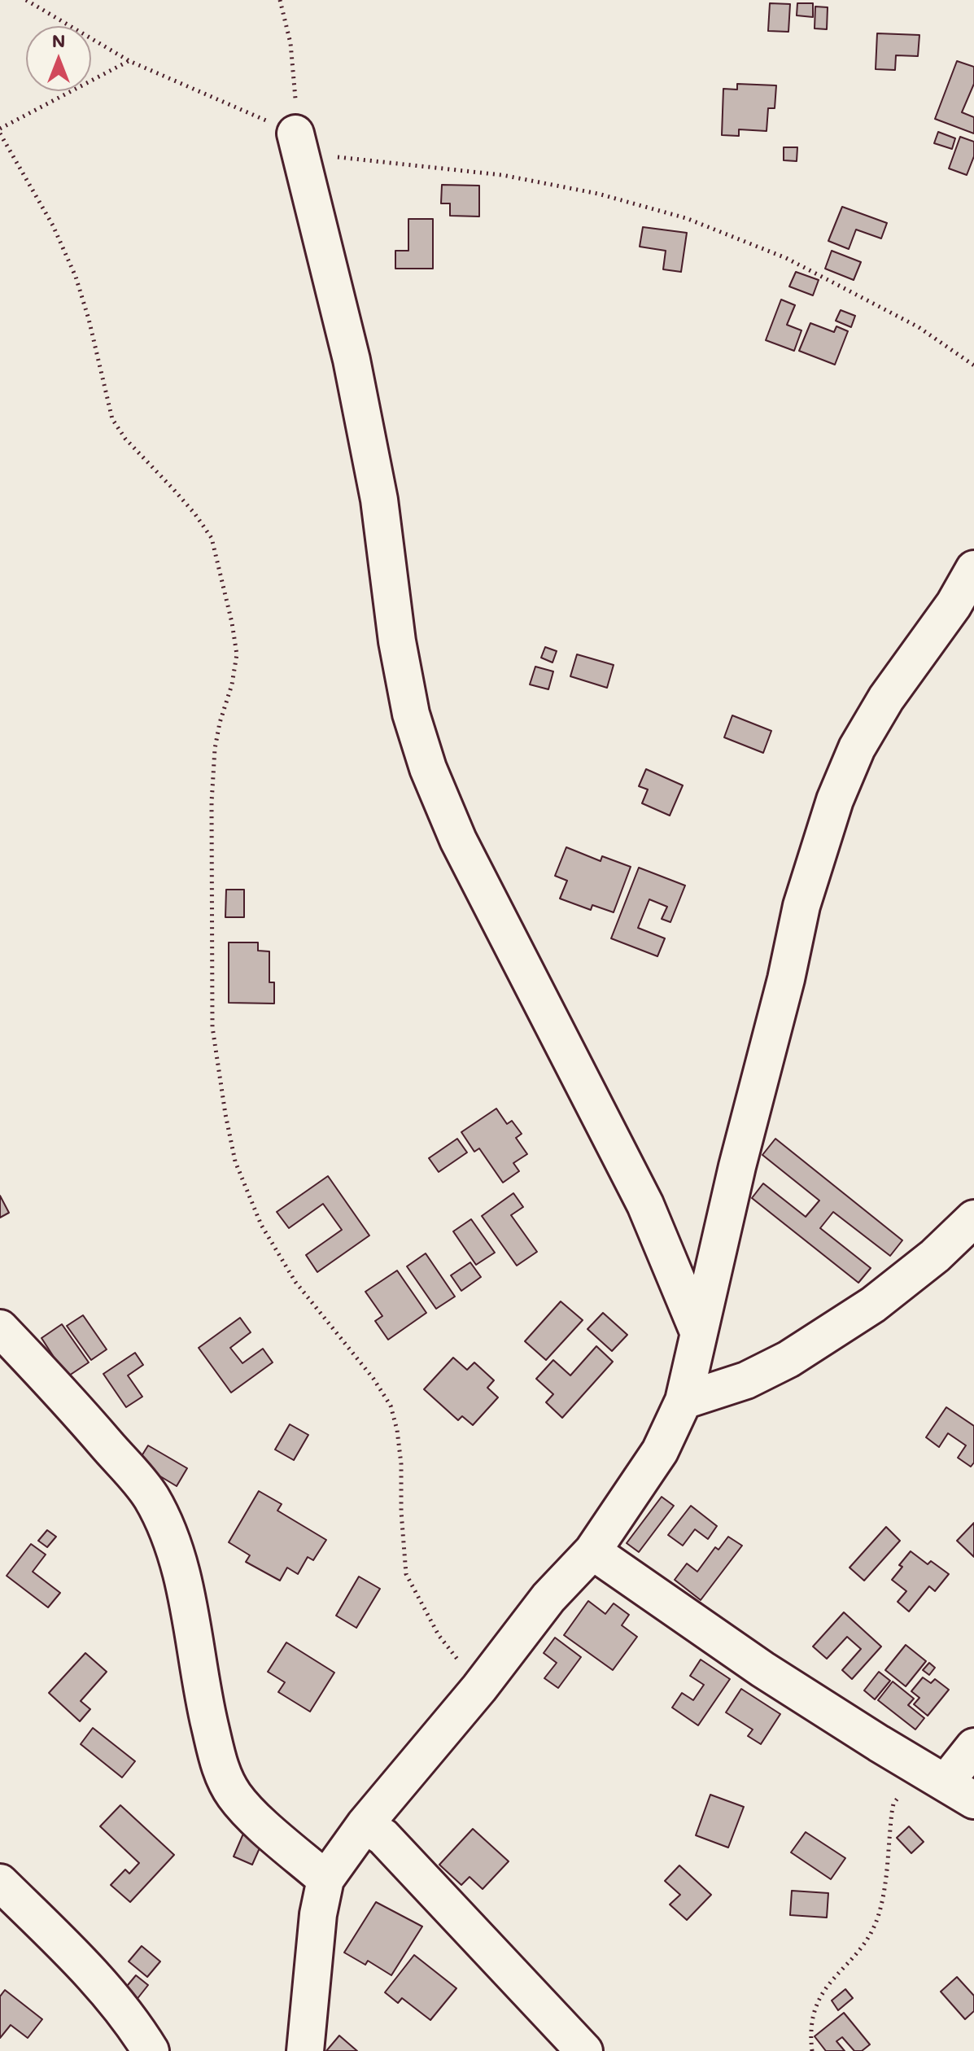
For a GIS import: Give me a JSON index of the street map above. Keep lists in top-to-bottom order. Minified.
{"north":"top"}
